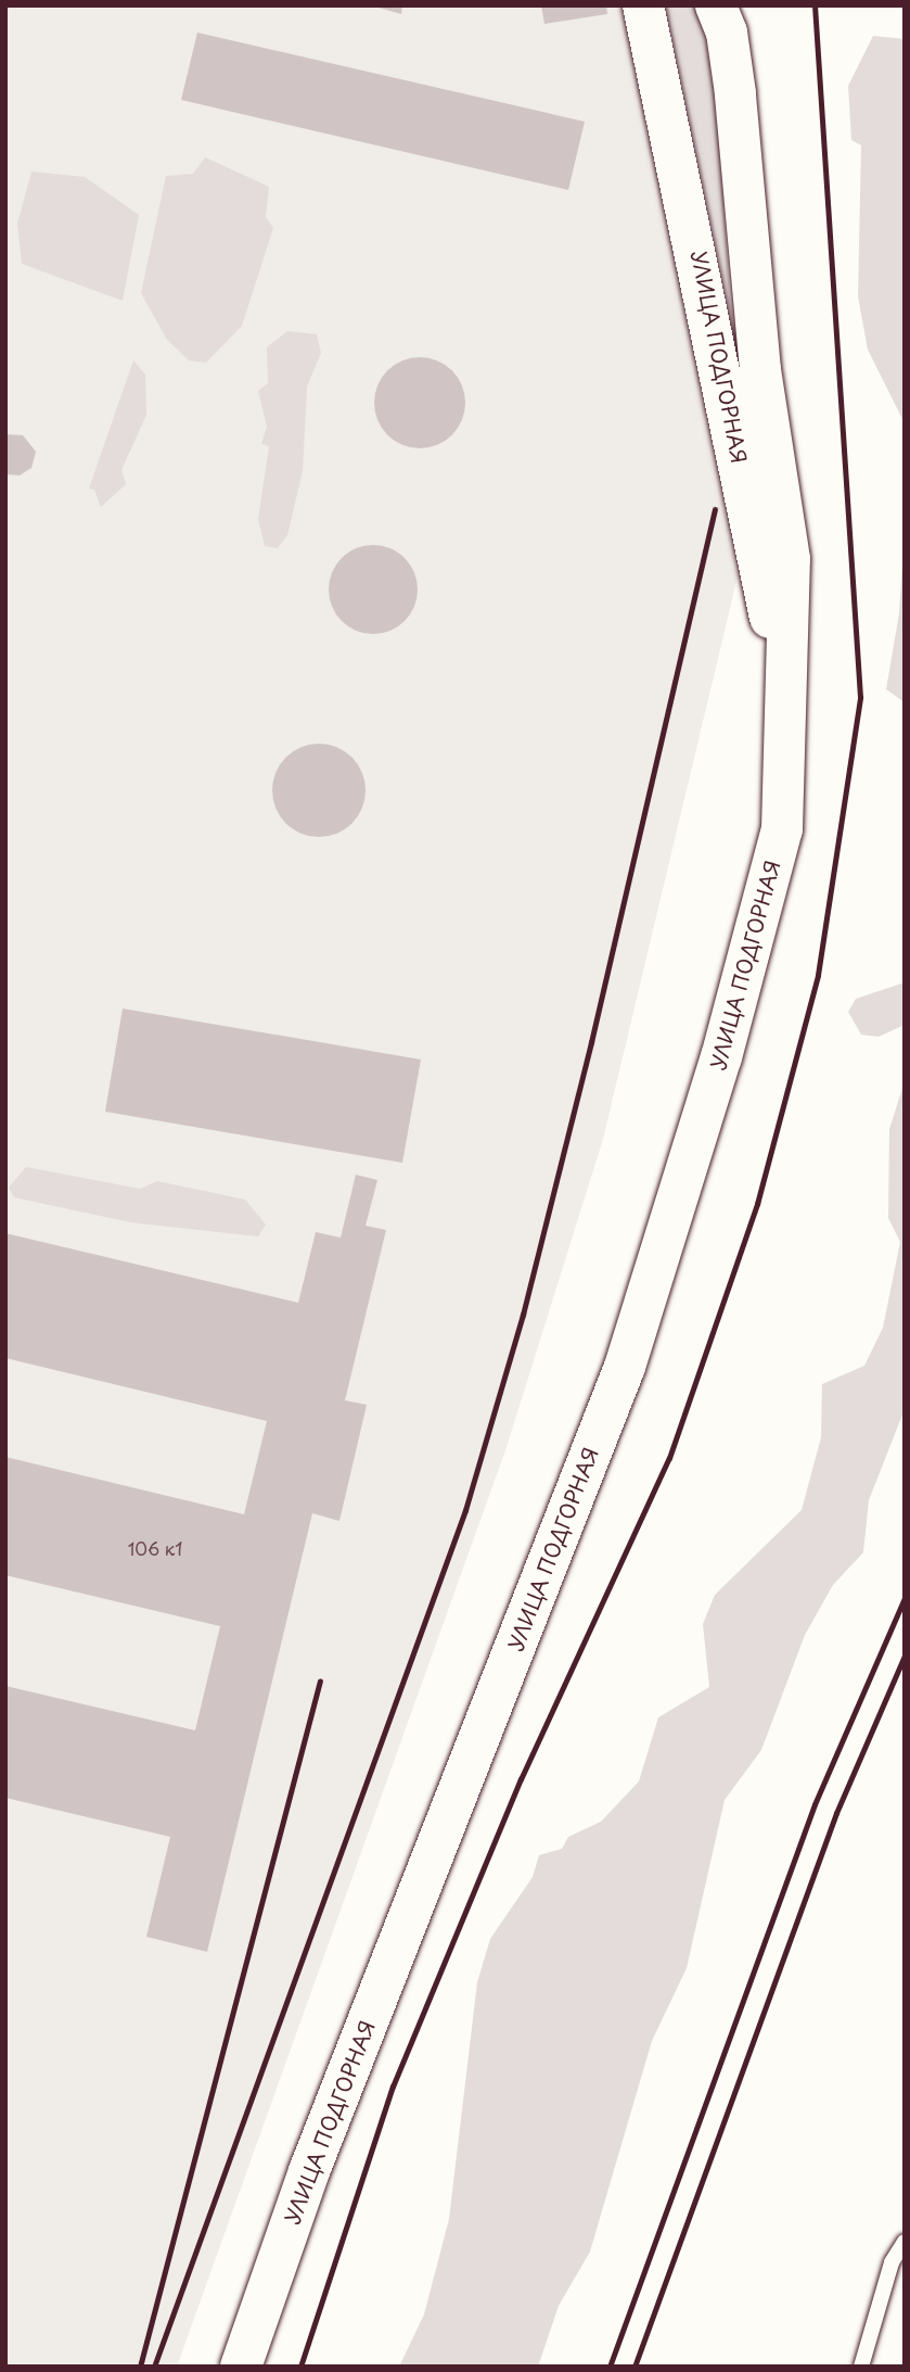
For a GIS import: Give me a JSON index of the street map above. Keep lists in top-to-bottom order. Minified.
{"streets":{"main road":["УЛИЦА ПОДГОРНАЯ"]},"house_numbers":["106 к1"]}
